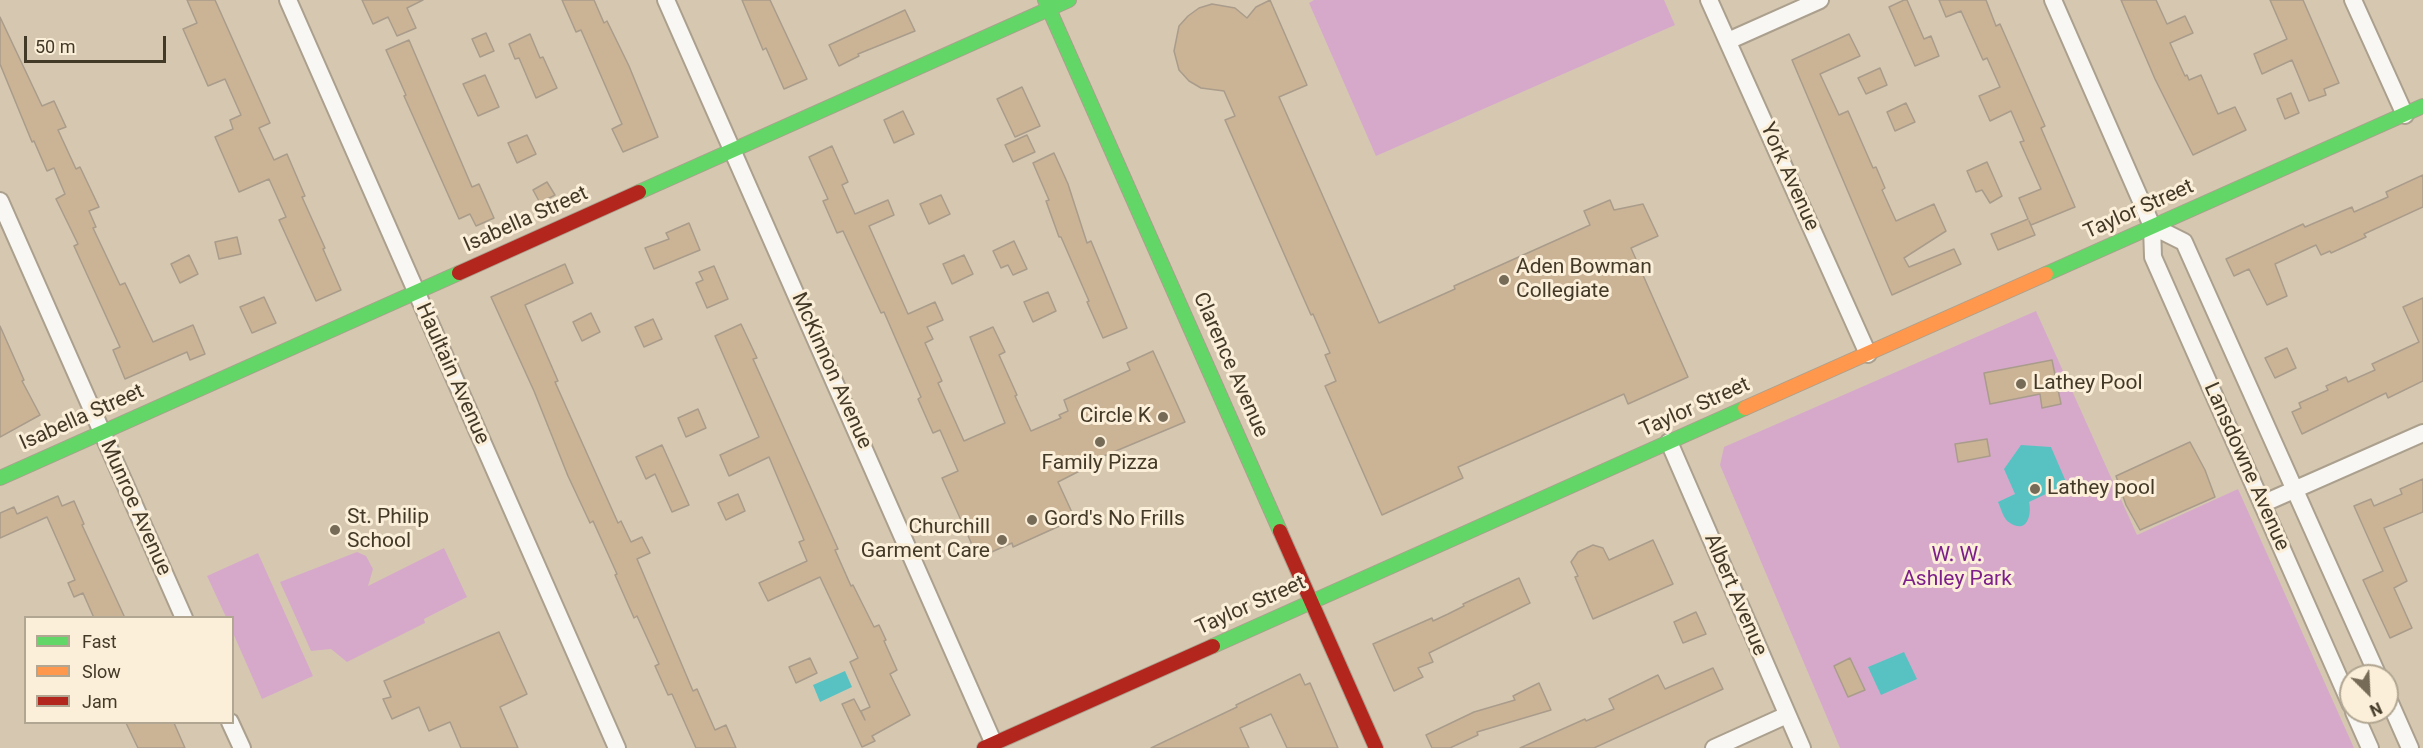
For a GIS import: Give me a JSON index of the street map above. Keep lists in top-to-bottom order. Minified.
{"streets":{"main road":["Taylor Street","Isabella Street","Clarence Avenue"],"street":["York Avenue","McKinnon Avenue","Haultain Avenue","Lansdowne Avenue","Munroe Avenue","Albert Avenue"]},"crossings":[["York Avenue","Taylor Street"],["Taylor Street","Clarence Avenue"],["Taylor Street","McKinnon Avenue"],["Taylor Street","Lansdowne Avenue"],["Taylor Street","Albert Avenue"],["Isabella Street","Clarence Avenue"],["Isabella Street","McKinnon Avenue"],["Isabella Street","Haultain Avenue"],["Isabella Street","Munroe Avenue"]],"parks":["W. W. Ashley Park"],"places":["Aden Bowman Collegiate","Lathey Pool","Circle K","Family Pizza","Lathey pool","Gord's No Frills","St. Philip School","Churchill Garment Care"],"legend":["Fast","Slow","Jam"],"scale_bar":"50 m","north":"bottom right"}
